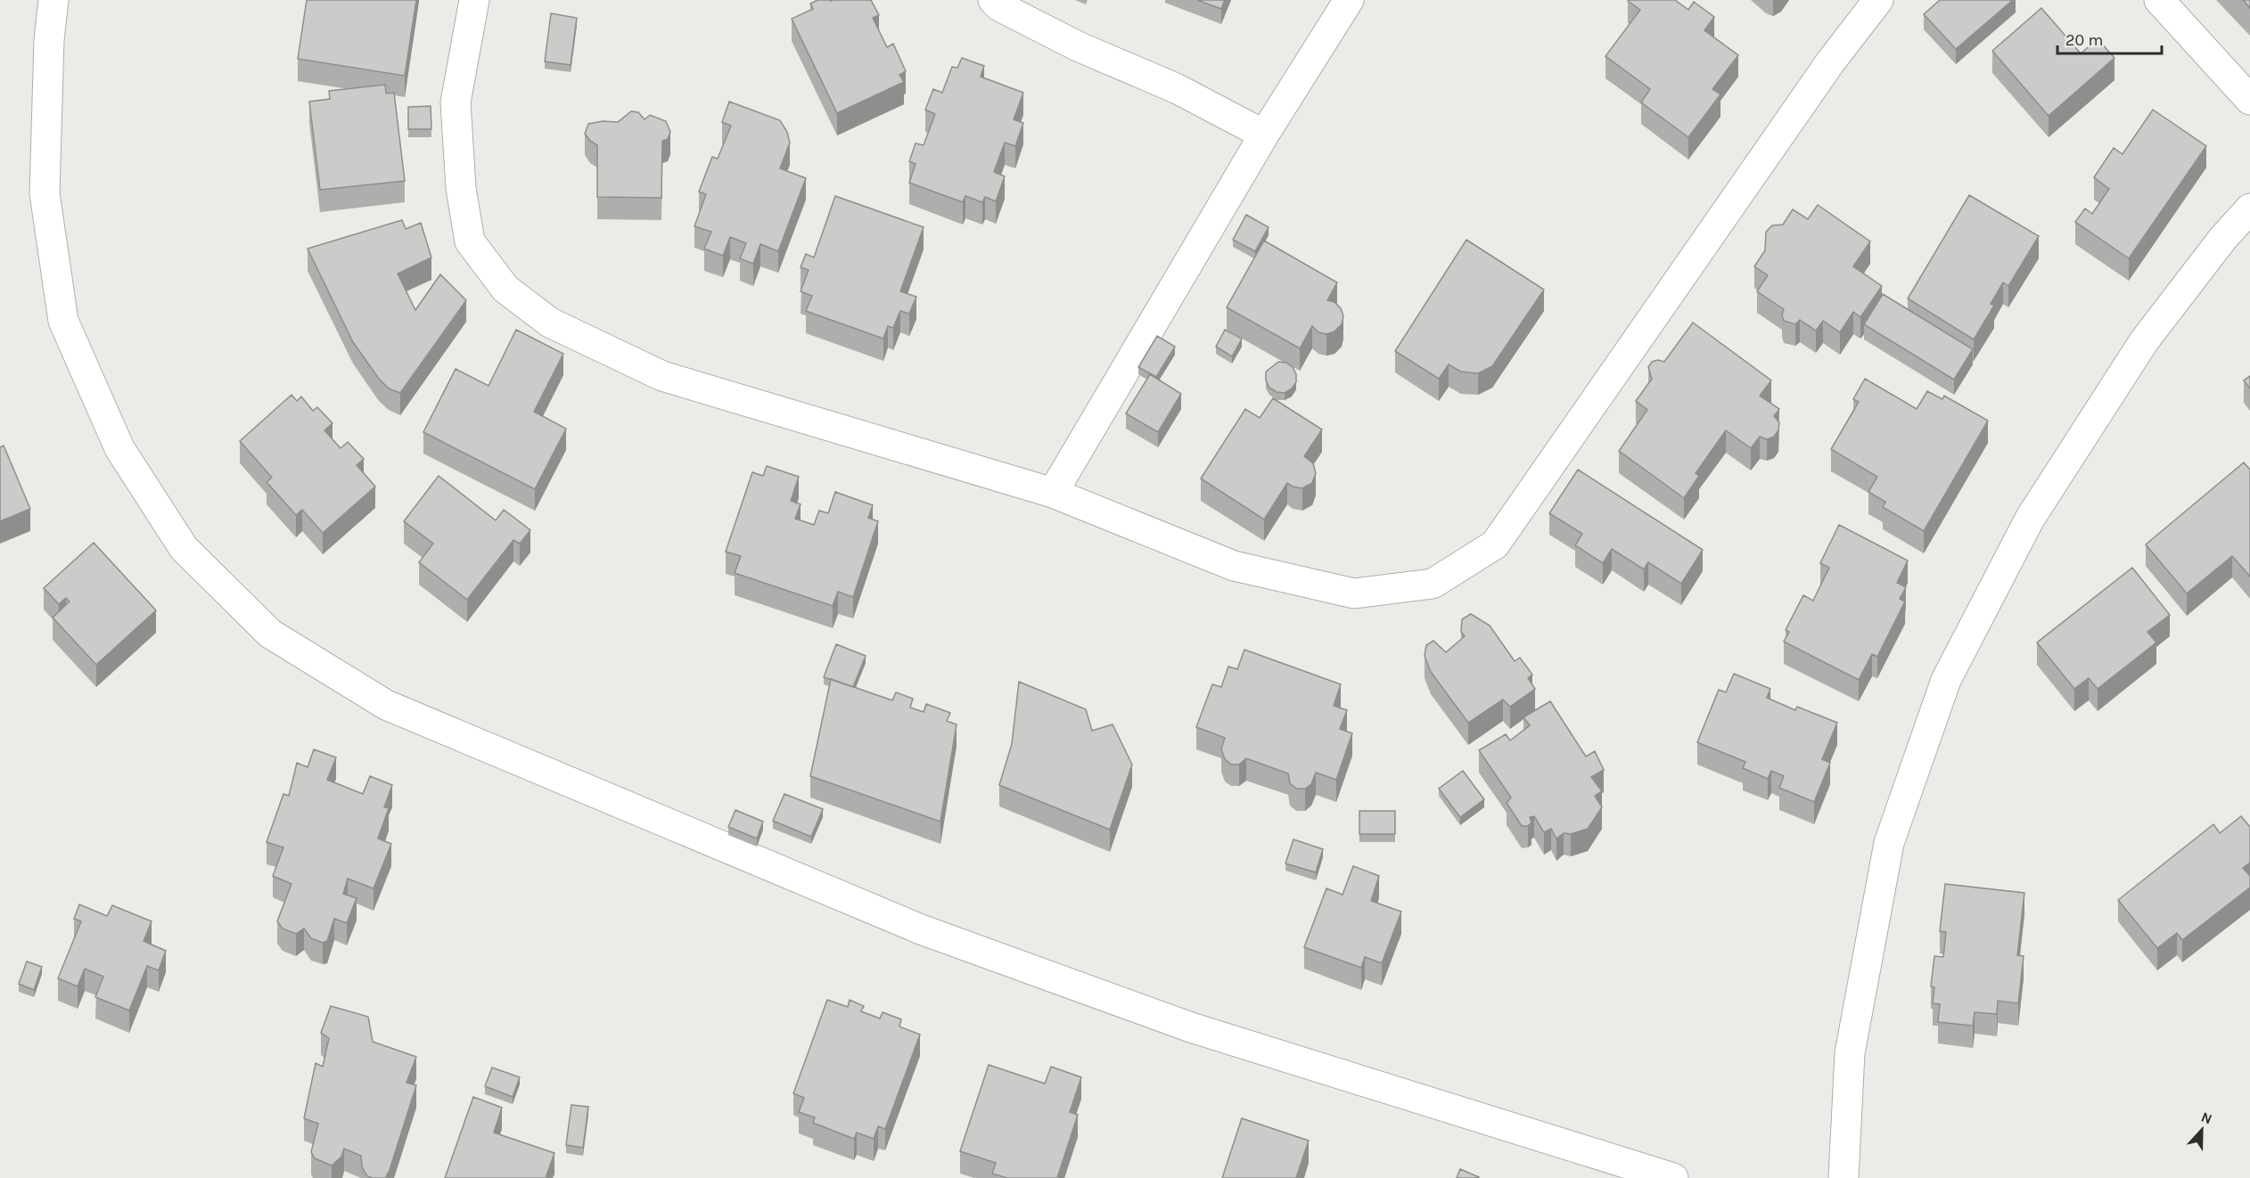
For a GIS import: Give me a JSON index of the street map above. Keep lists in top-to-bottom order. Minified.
{"scale_bar":"20 m","north":"top"}
